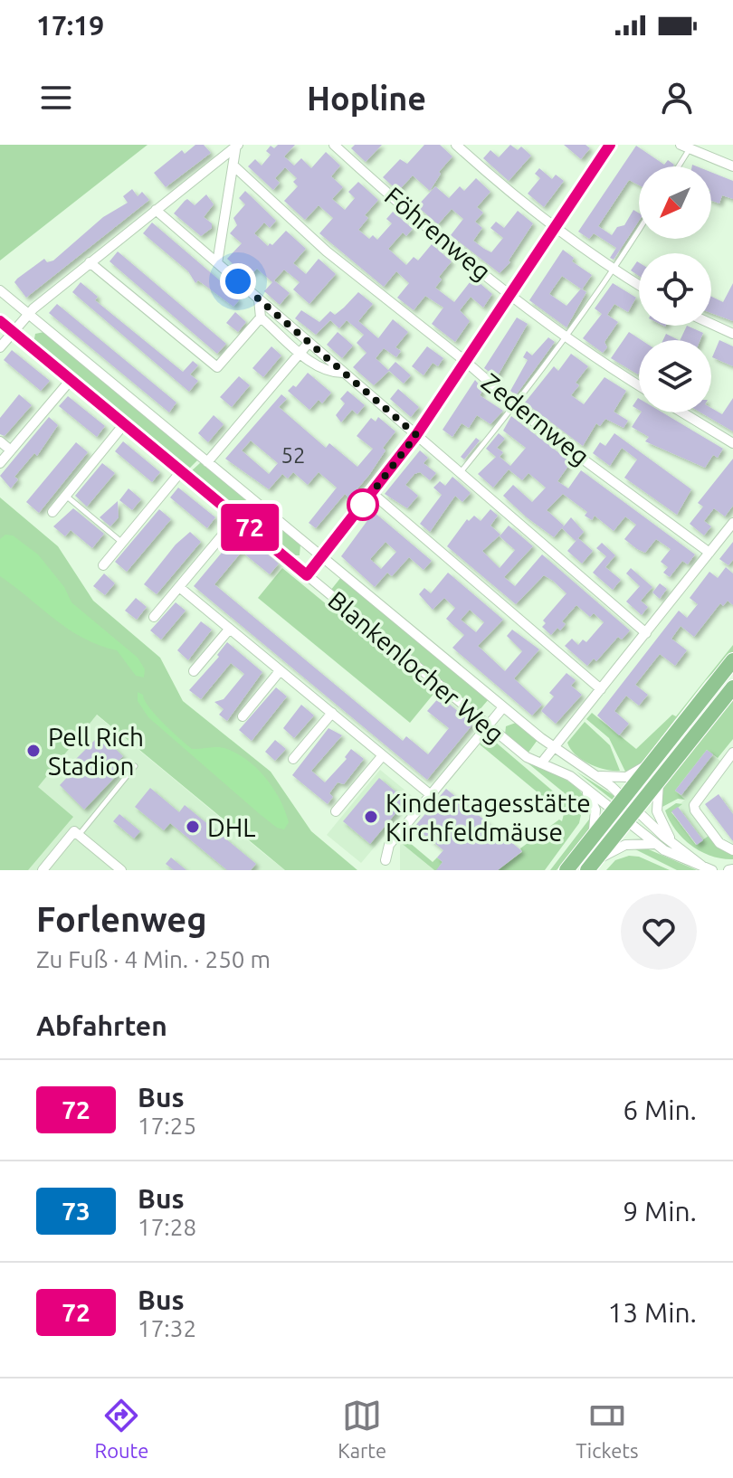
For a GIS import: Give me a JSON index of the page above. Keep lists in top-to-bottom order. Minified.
{"streets":{"street":["Föhrenweg","Zedernweg","Blankenlocher Weg"]},"places":["Pell Rich Stadion","Kindertagesstätte Kirchfeldmäuse","DHL"],"lines":["bus line 72"],"house_numbers":["52"],"north":"bottom left","page":{"status":"17:19","header":"Hopline","on_map":"72","heading":[["Forlenweg","Zu Fuß · 4 Min. · 250 m"],"Abfahrten"],"list":[{"mark":"72","name":"Bus","note":"17:25","value":"6 Min."},{"mark":"73","name":"Bus","note":"17:28","value":"9 Min."},{"mark":"72","name":"Bus","note":"17:32","value":"13 Min."}],"tabs":["Route","Karte","Tickets"]}}
